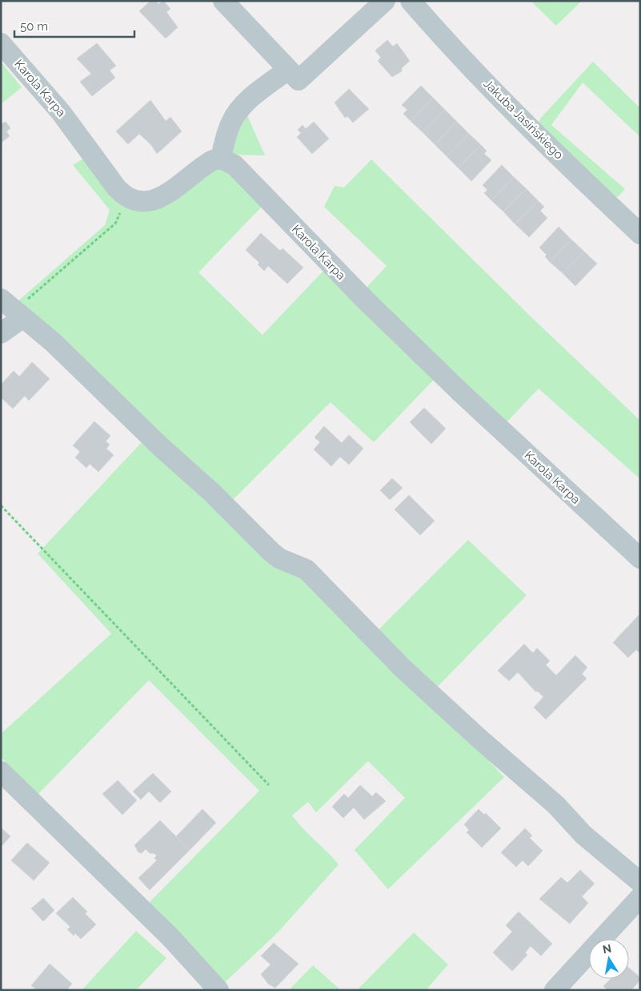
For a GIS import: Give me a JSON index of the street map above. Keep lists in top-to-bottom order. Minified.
{"streets":{"street":["Karola Karpa","Jakuba Jasińskiego"]},"scale_bar":"50 m","north":"top"}
